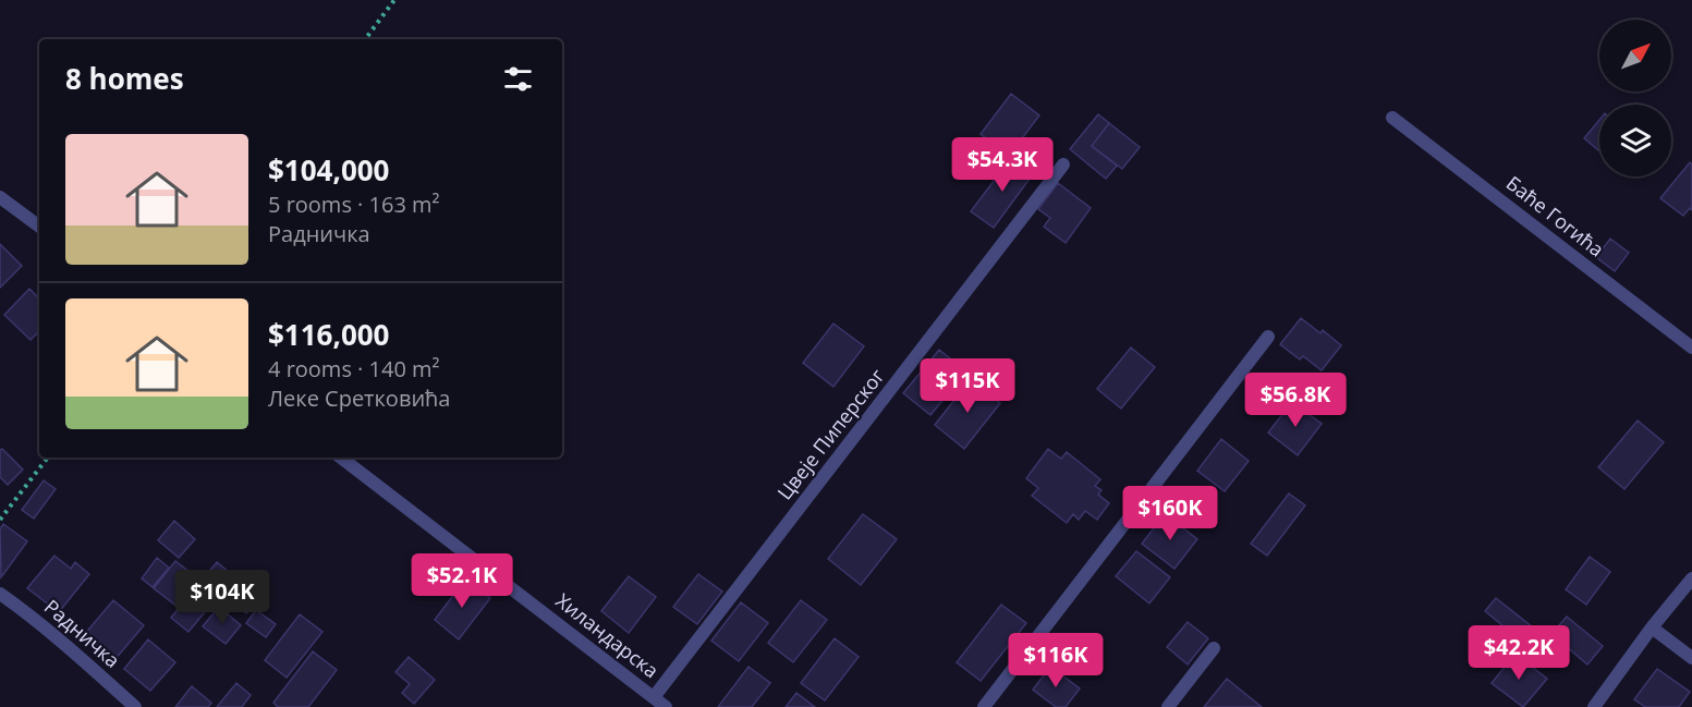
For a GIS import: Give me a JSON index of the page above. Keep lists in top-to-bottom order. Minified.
{"streets":{"street":["Баће Гогића","Цвеје Пиперског","Радничка","Хиландарска"]},"crossings":[["Цвеје Пиперског","Хиландарска"]],"north":"top right","page":{"heading":"8 homes","list":[{"name":"$104,000","note":"5 rooms · 163 m² · Радничка"},{"name":"$116,000","note":"4 rooms · 140 m² · Леке Сретковића"}],"price":["$54.3K","$115K","$56.8K","$160K","$52.1K","$104K","$42.2K","$116K"]}}
